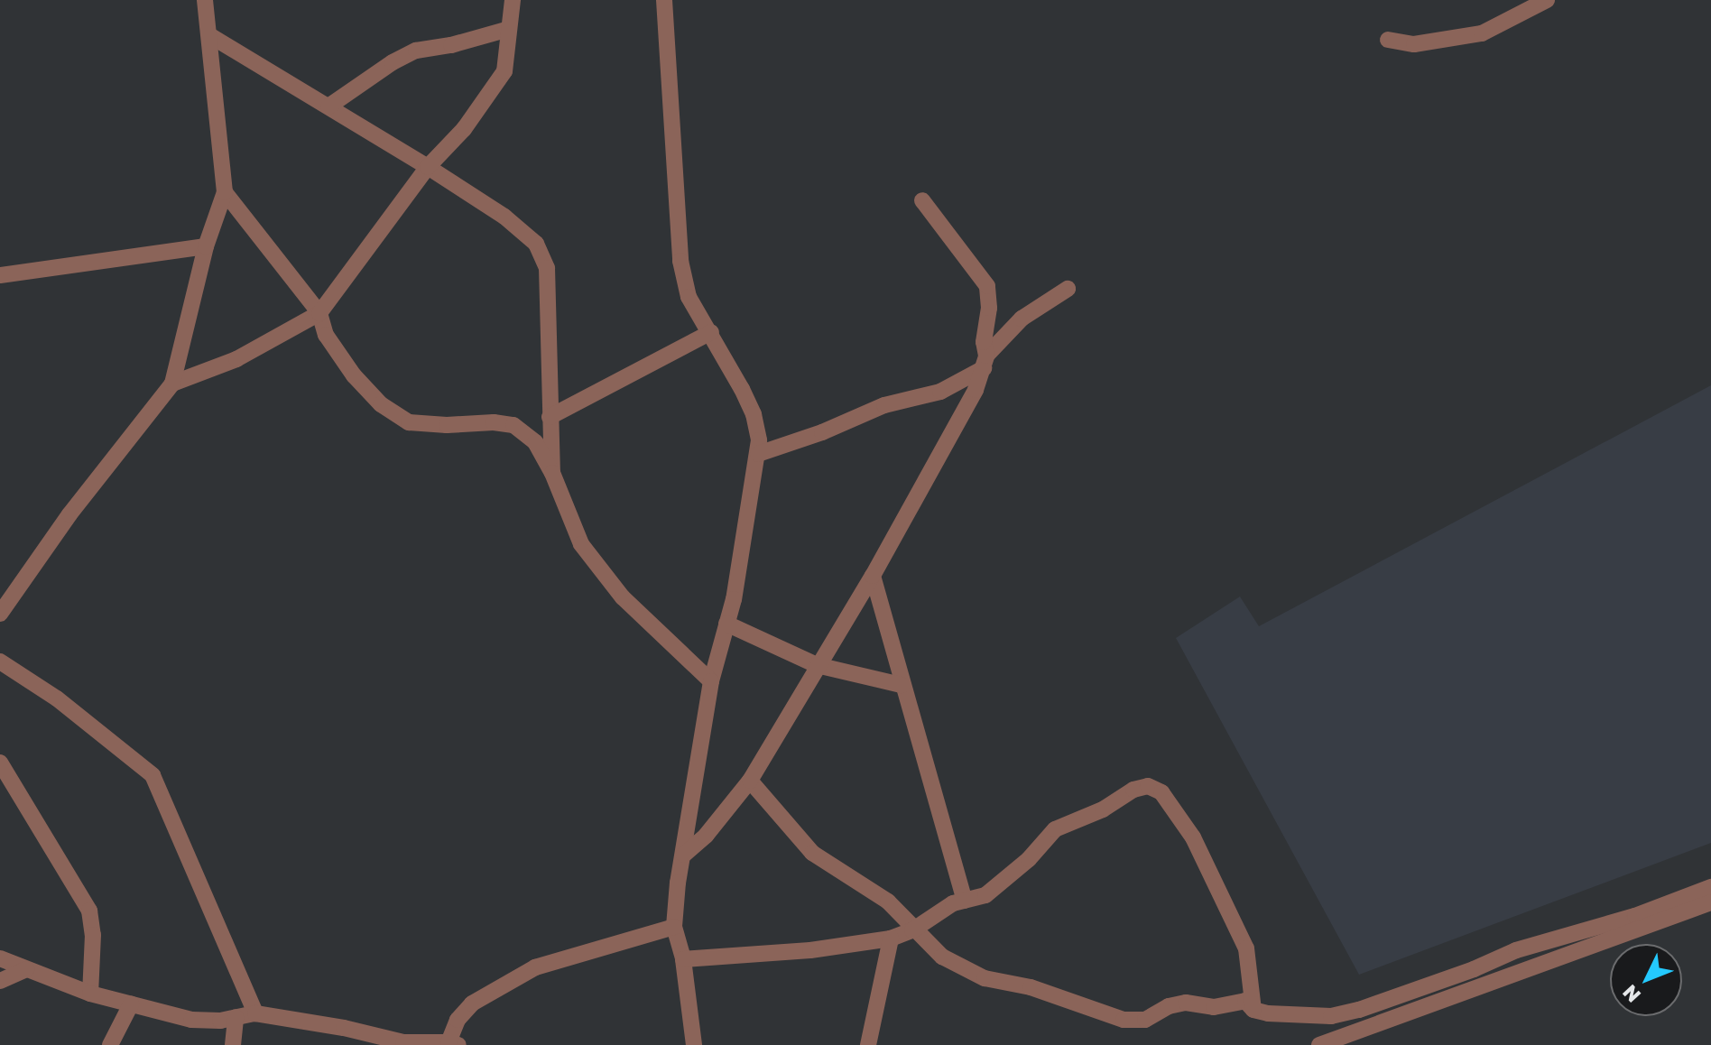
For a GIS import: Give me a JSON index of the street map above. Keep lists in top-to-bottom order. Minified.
{"north":"bottom left"}
